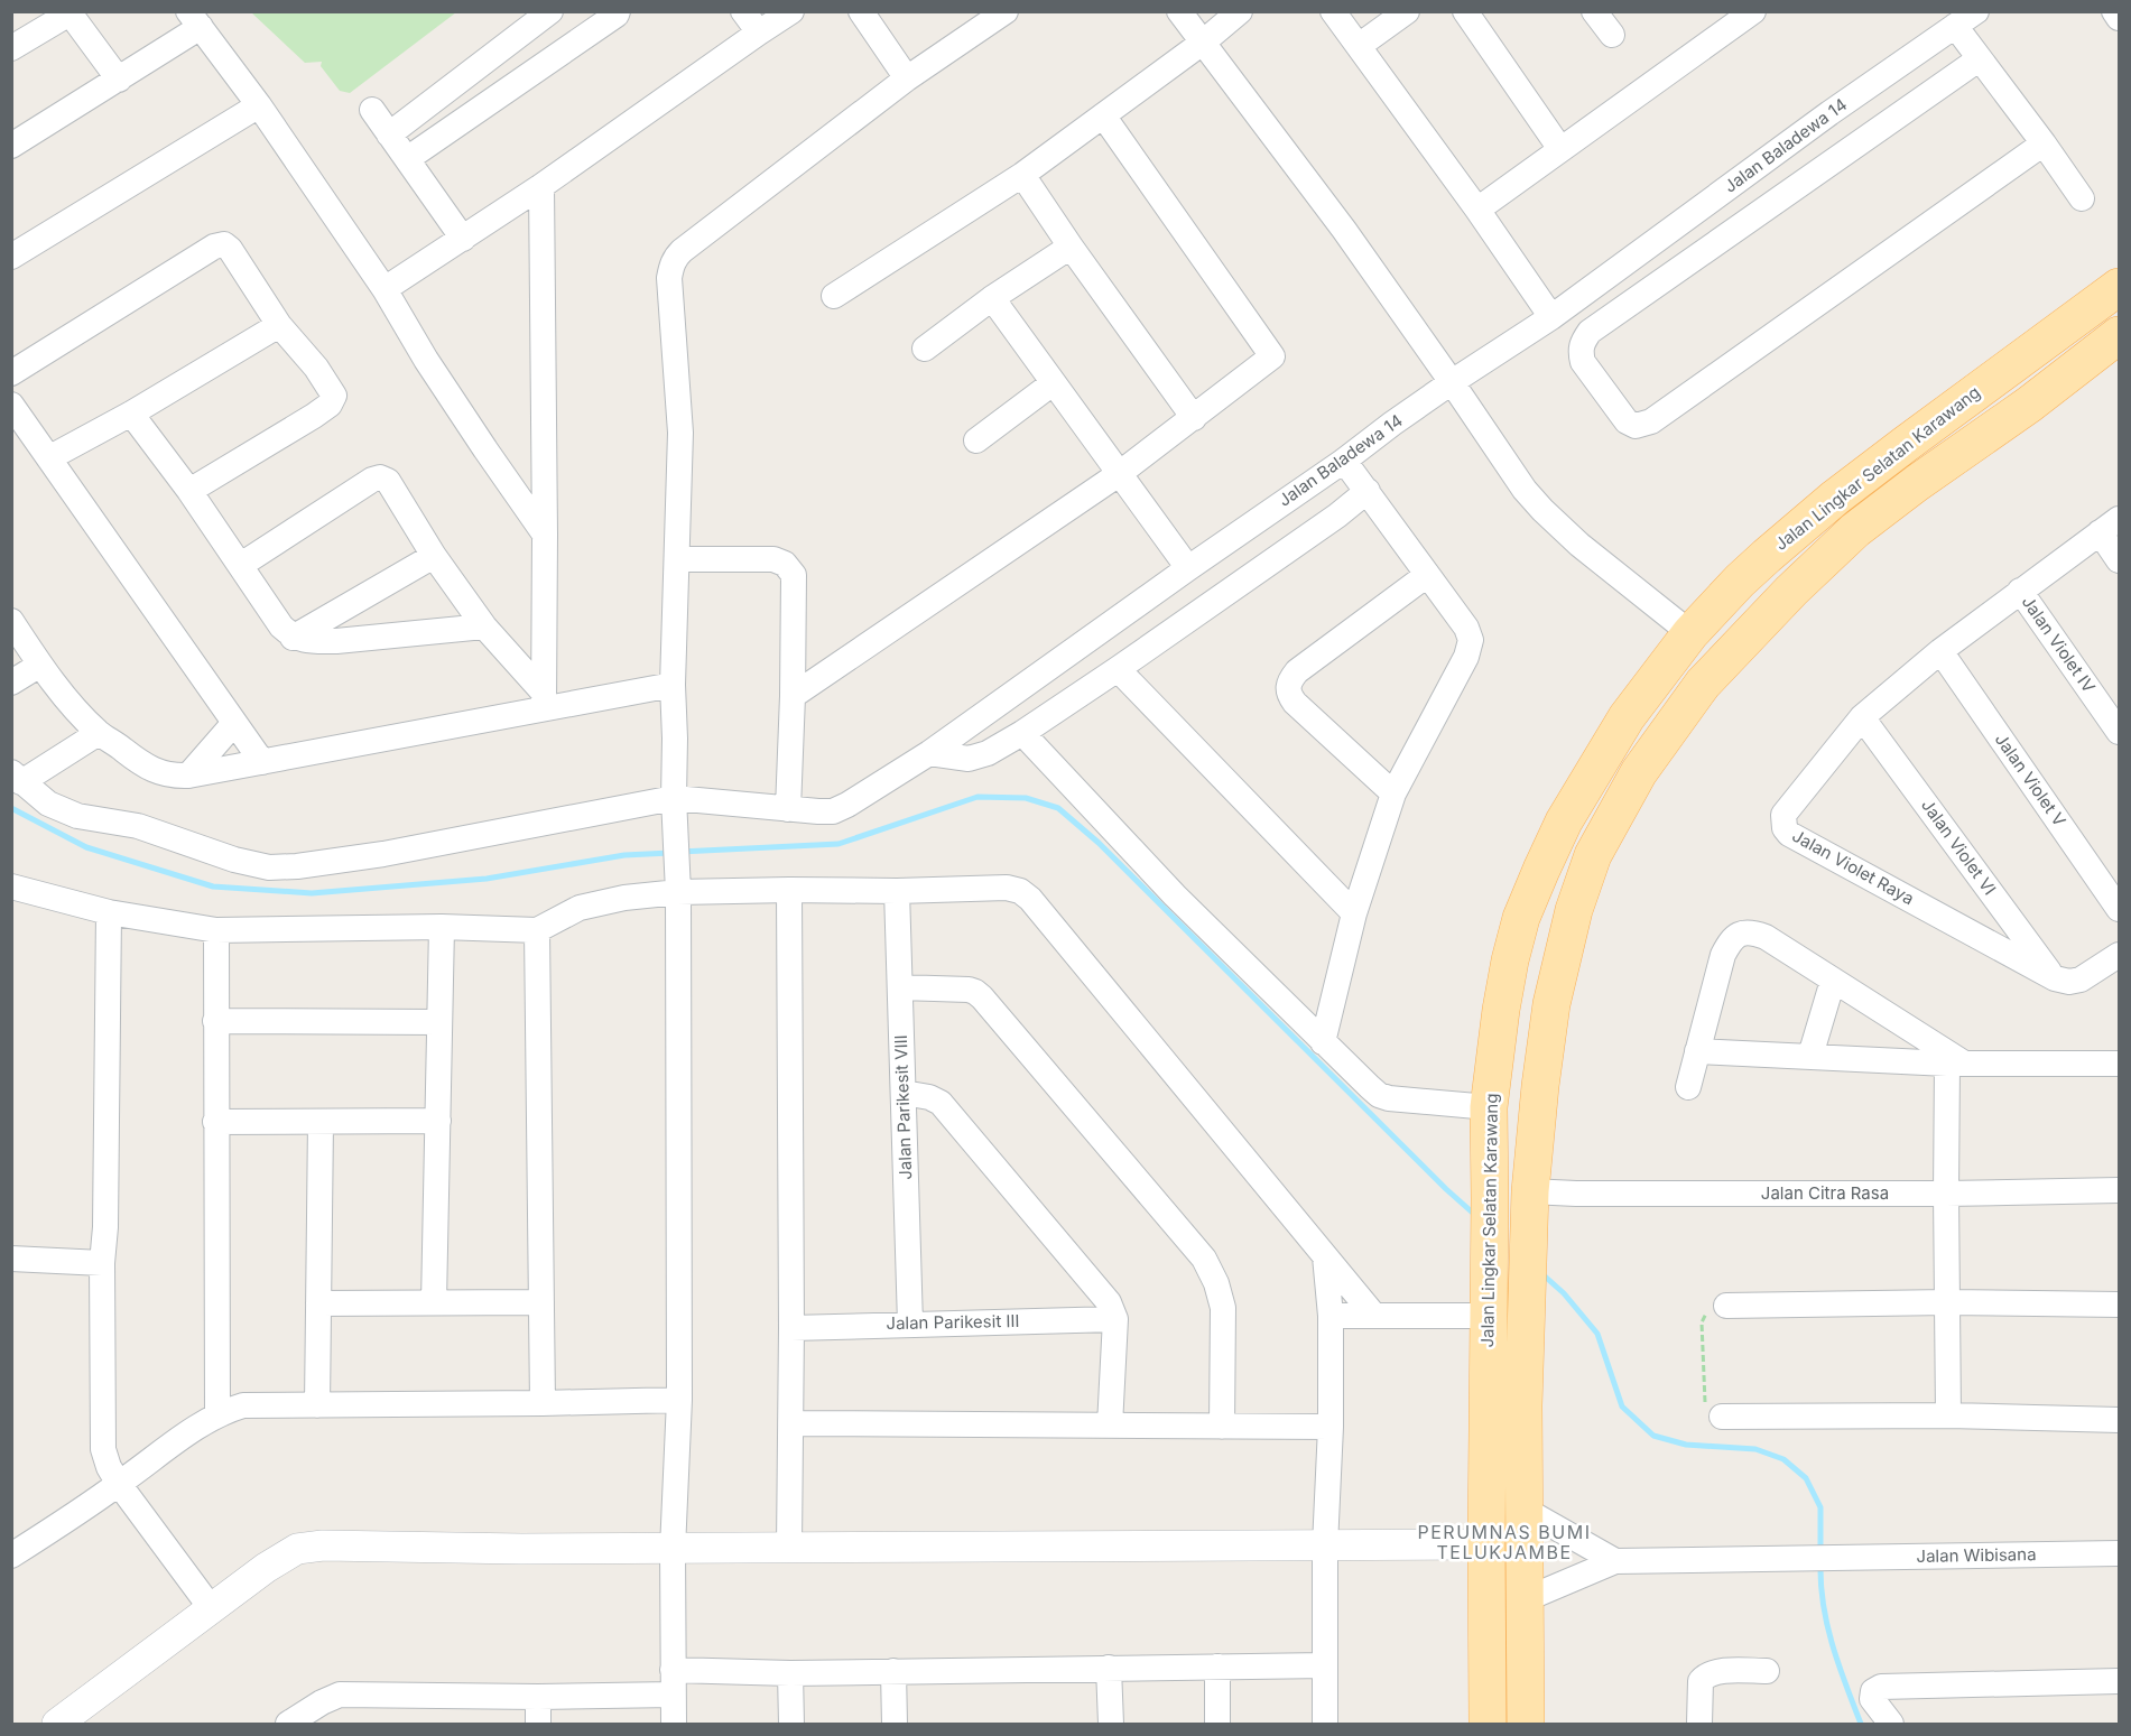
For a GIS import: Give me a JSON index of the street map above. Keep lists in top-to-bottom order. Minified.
{"streets":{"main road":["Jalan Lingkar Selatan Karawang"],"street":["Jalan Baladewa 14","Jalan Violet IV","Jalan Violet V","Jalan Violet VI","Jalan Violet Raya","Jalan Parikesit VIII","Jalan Citra Rasa","Jalan Parikesit III","Jalan Wibisana"]},"crossings":[["Jalan Lingkar Selatan Karawang","Jalan Citra Rasa"],["Jalan Violet IV","Jalan Violet Raya"],["Jalan Violet V","Jalan Violet Raya"],["Jalan Violet VI","Jalan Violet Raya"],["Jalan Parikesit VIII","Jalan Parikesit III"]],"districts":["PERUMNAS BUMI TELUKJAMBE"]}
